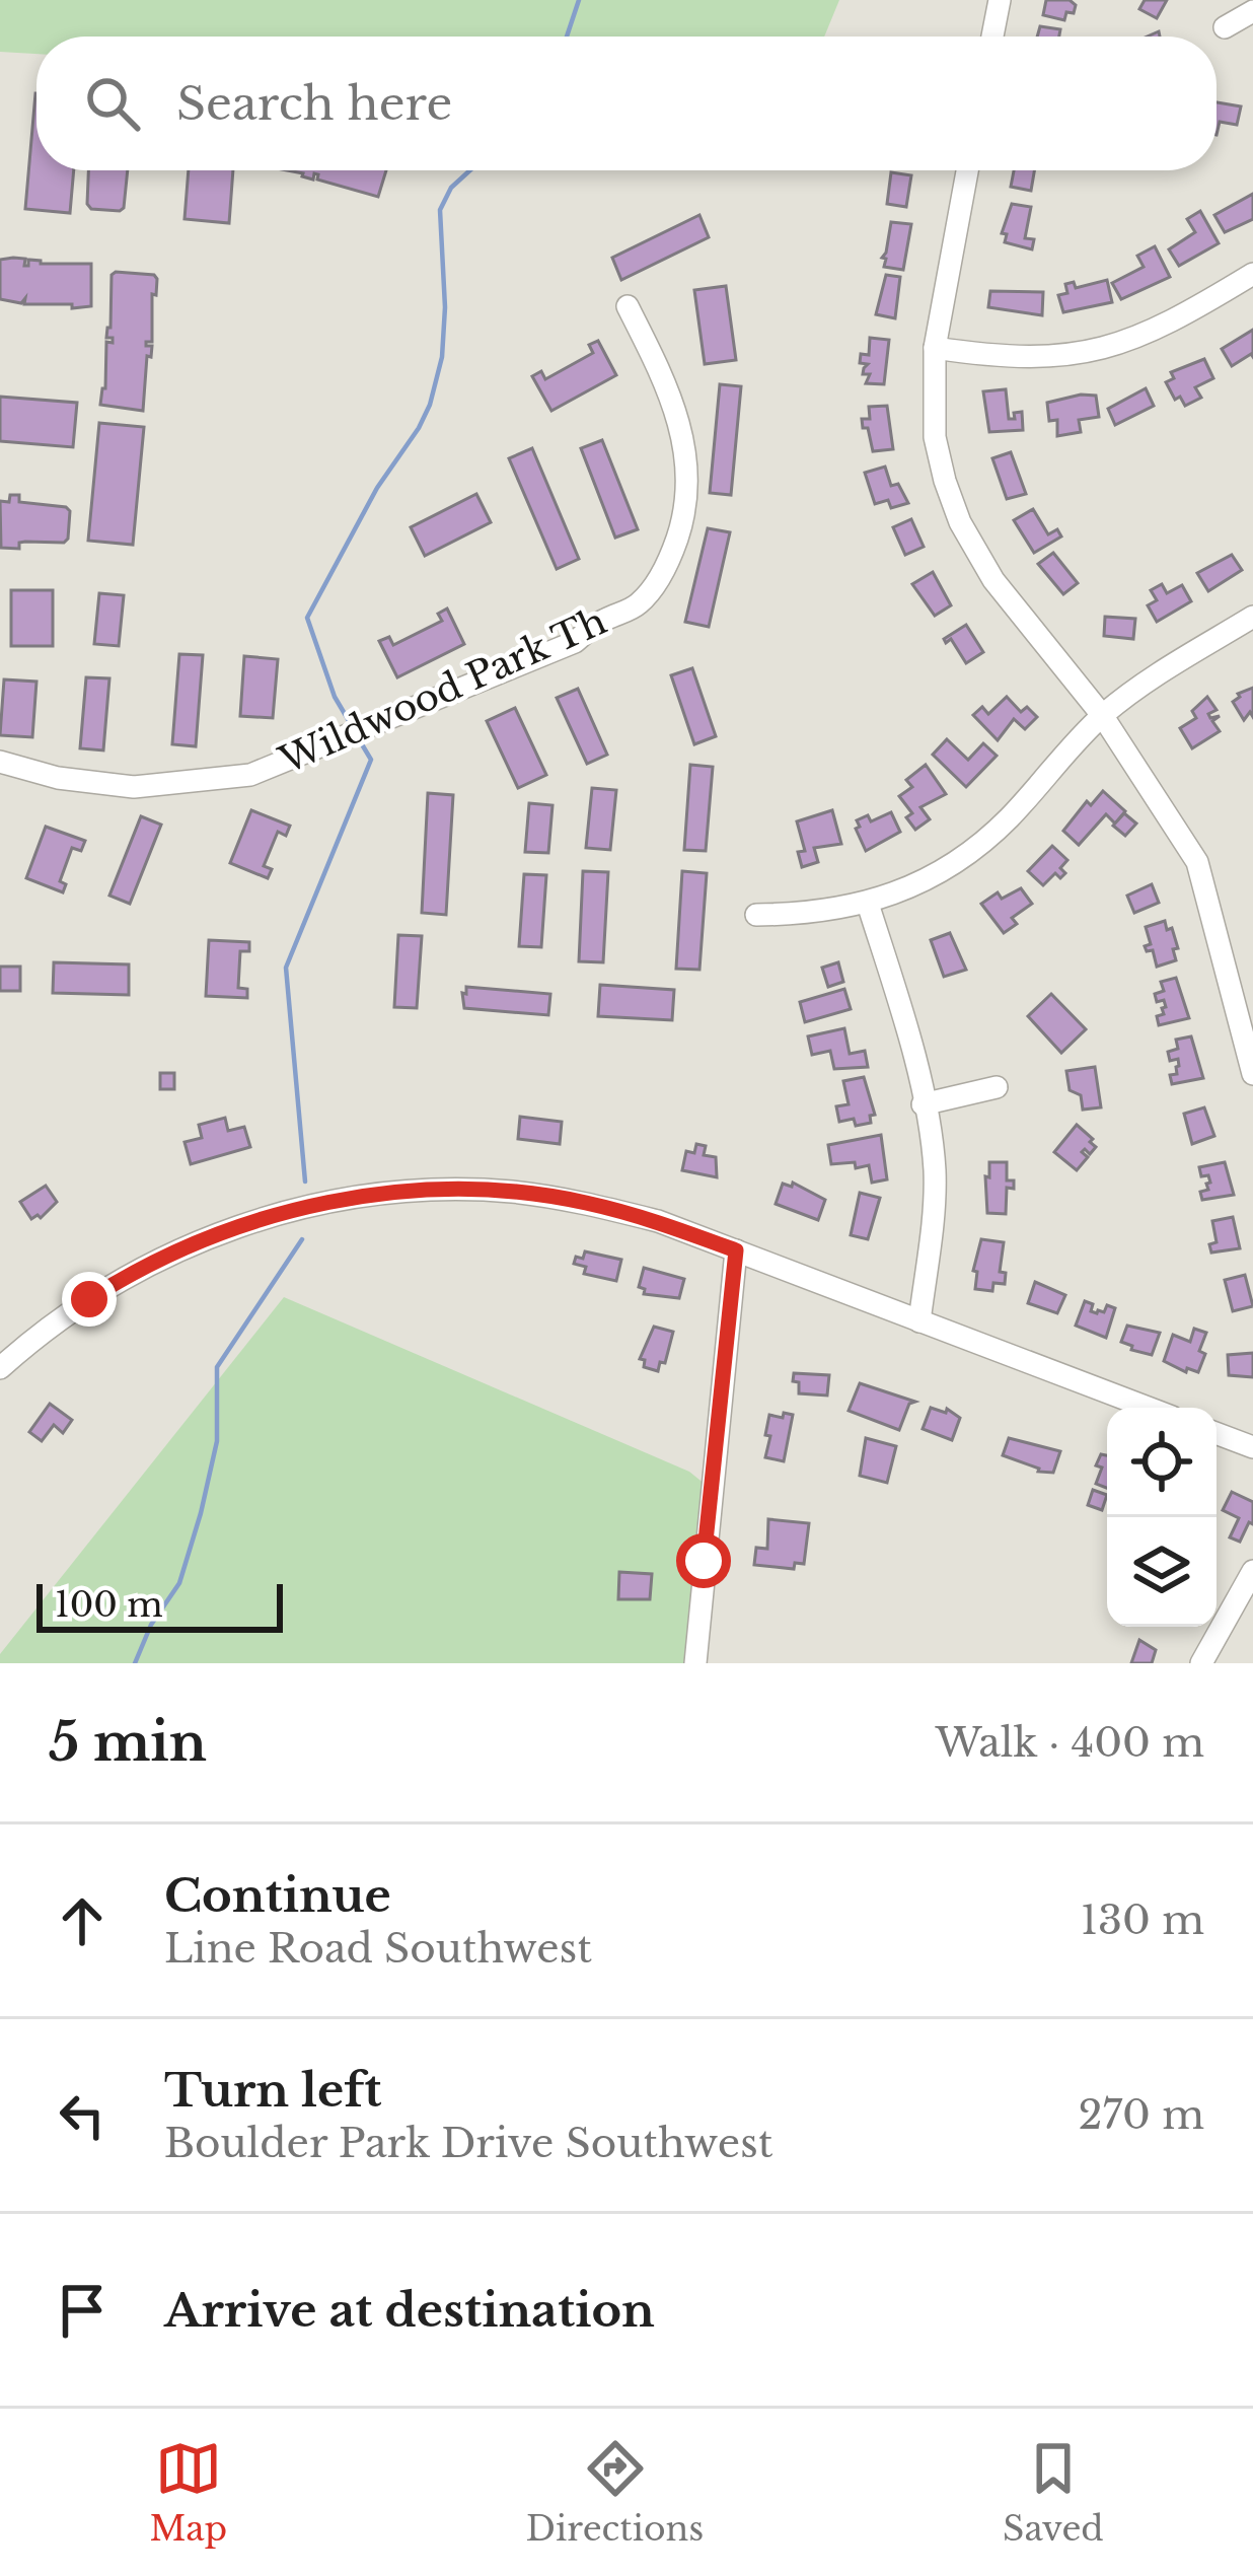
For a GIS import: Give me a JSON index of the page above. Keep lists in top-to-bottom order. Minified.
{"streets":{"street":["Wildwood Park Th"]},"scale_bar":"100 m","page":{"search":"Search here","scale":"100 m","heading":["5 min","Walk · 400 m"],"list":[["Continue","Line Road Southwest","130 m"],["Turn left","Boulder Park Drive Southwest","270 m"],"Arrive at destination"],"nav":["Map","Directions","Saved"]}}
